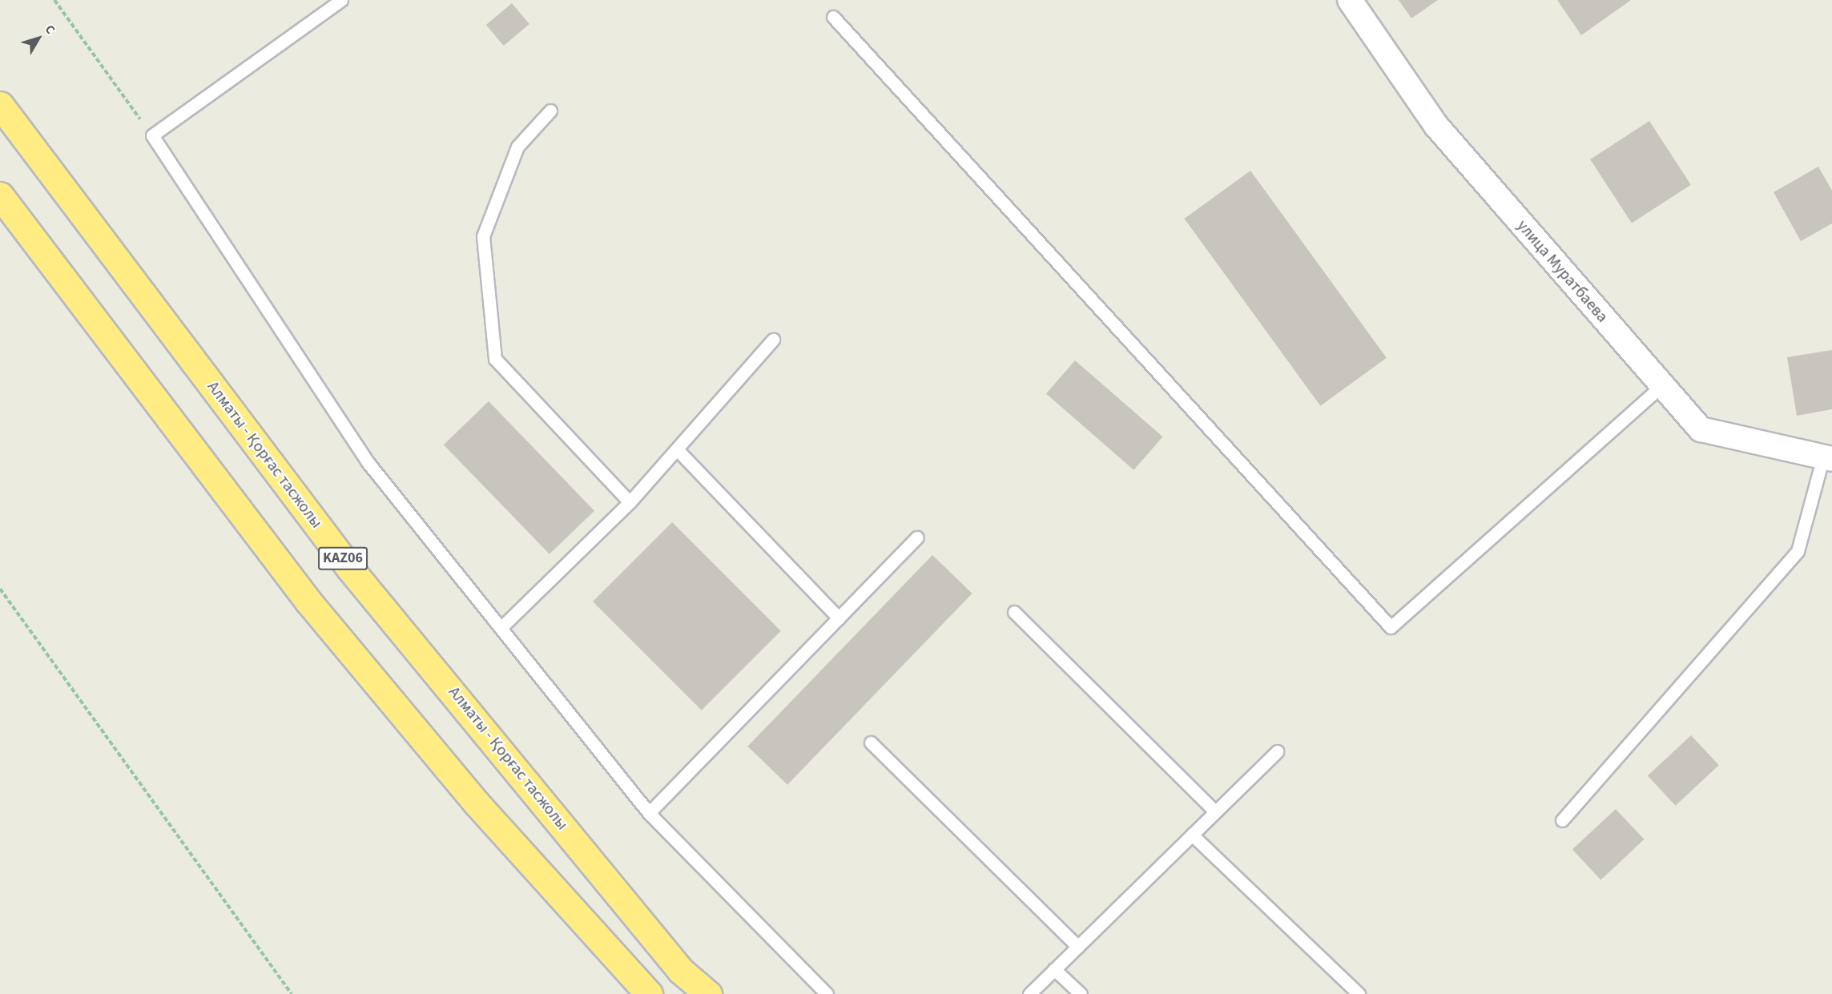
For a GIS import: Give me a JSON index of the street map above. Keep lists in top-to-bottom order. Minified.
{"streets":{"highway":["Алматы - Қорғас тасжолы","KAZ06"],"street":["улица Муратбаева"]},"north":"top right"}
